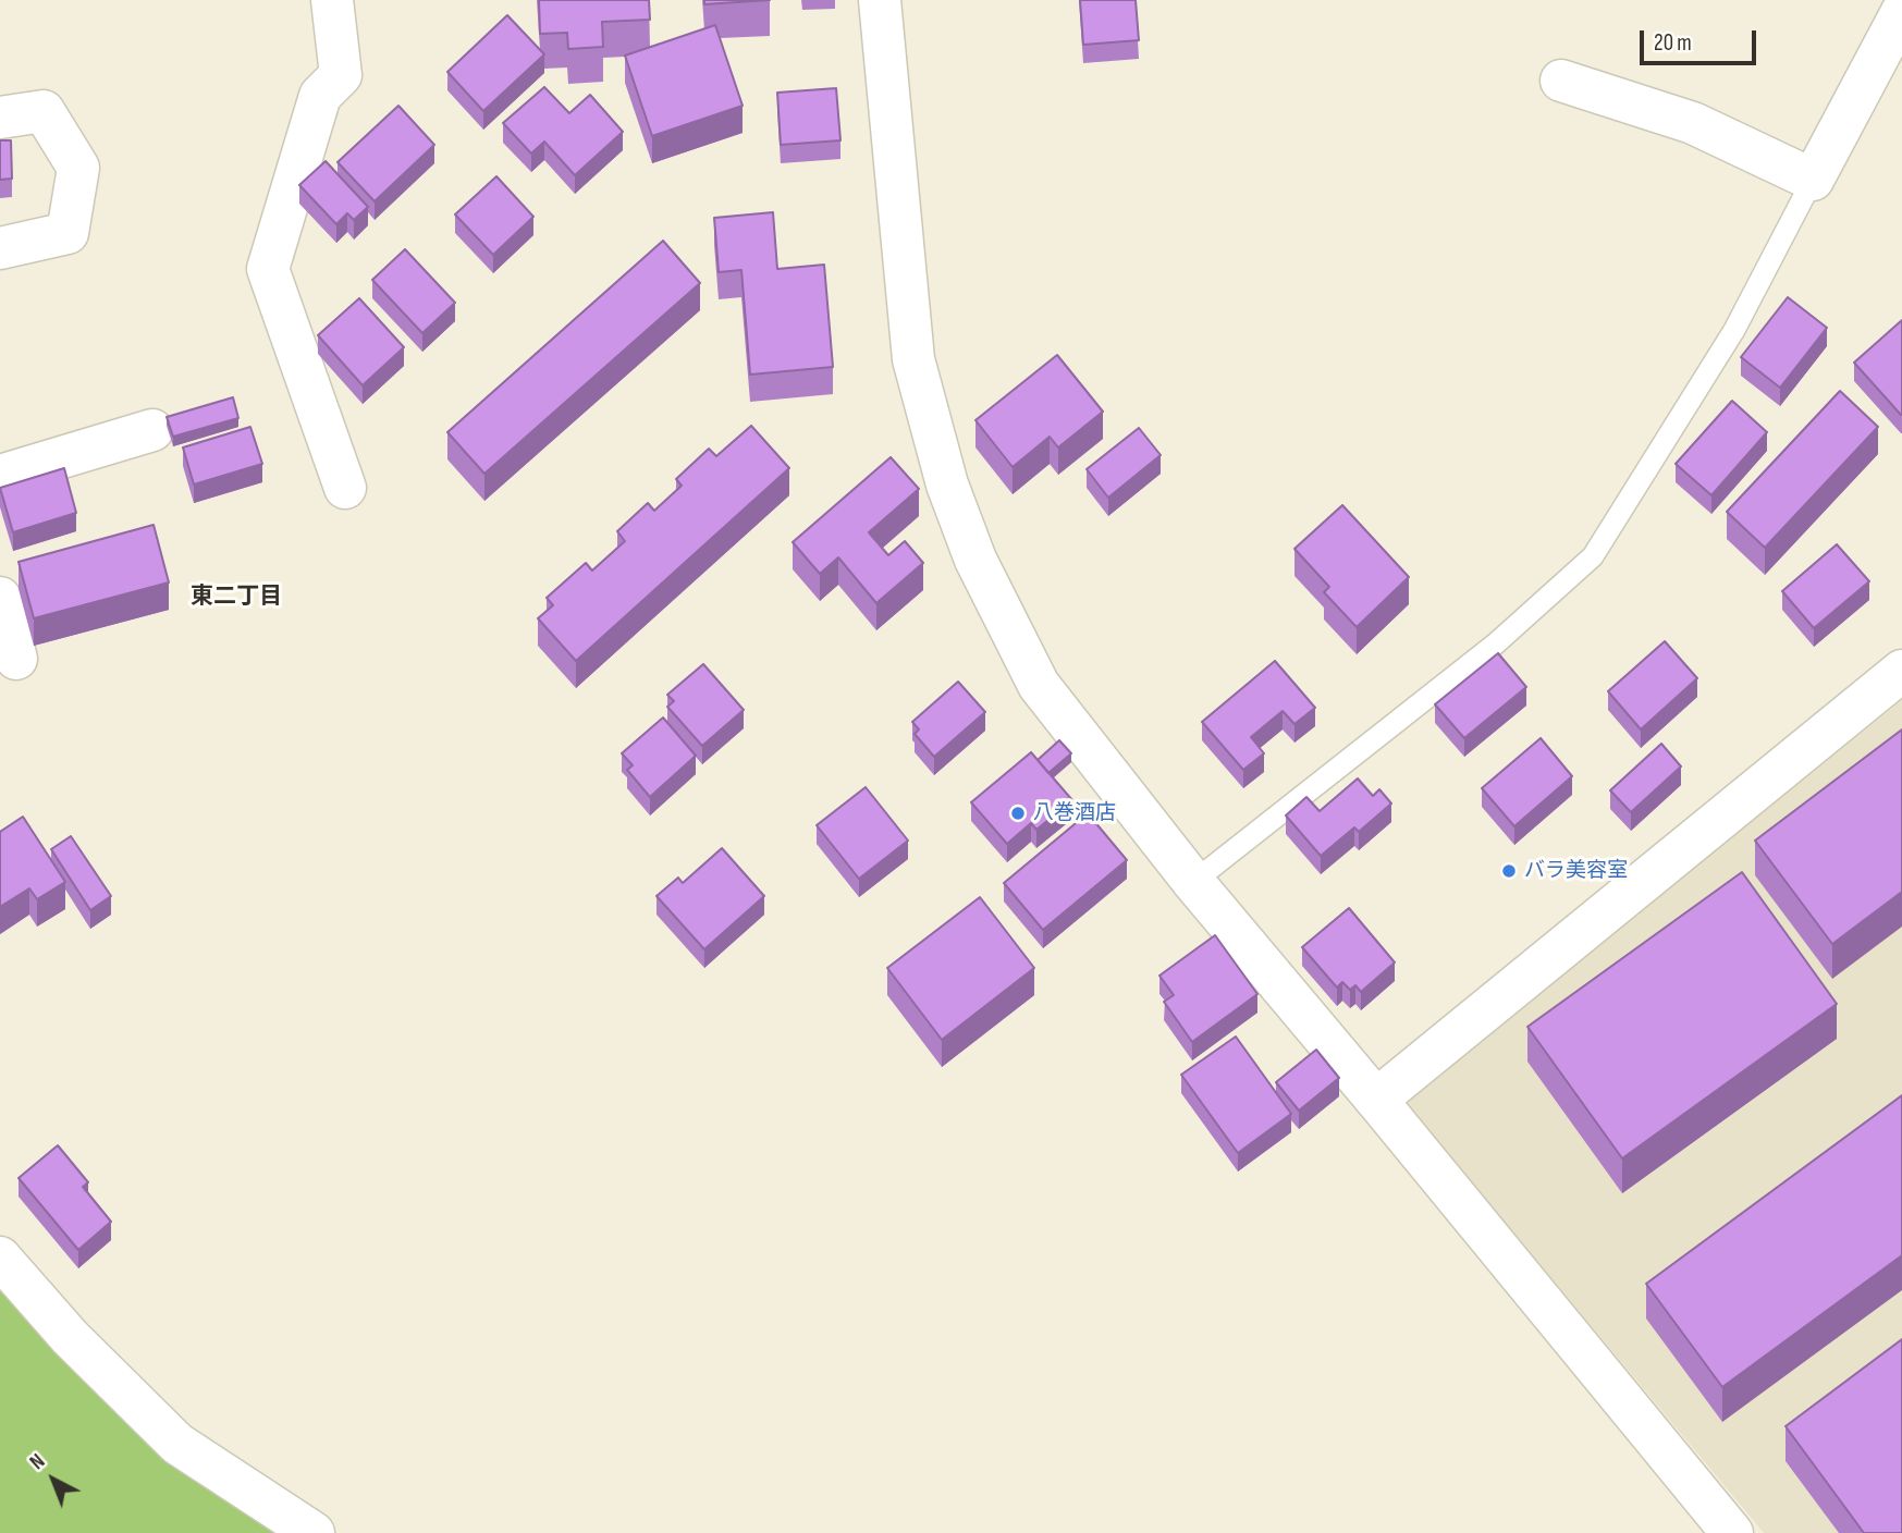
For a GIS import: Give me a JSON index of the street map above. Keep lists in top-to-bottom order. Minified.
{"districts":["東二丁目"],"places":["八巻酒店","バラ美容室"],"scale_bar":"20 m","north":"top left"}
